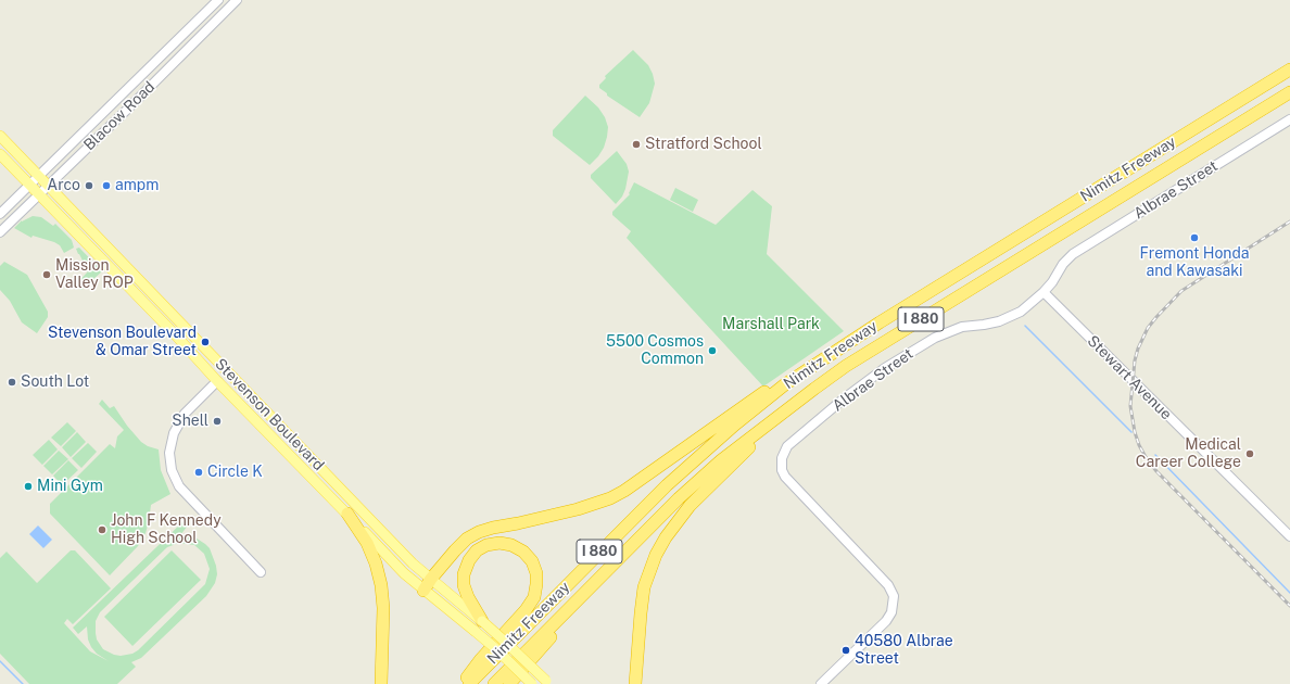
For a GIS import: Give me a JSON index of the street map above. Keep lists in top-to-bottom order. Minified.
{"streets":{"highway":["Nimitz Freeway","I 880"],"main road":["Stevenson Boulevard"],"street":["Blacow Road","Albrae Street","Stewart Avenue"]},"crossings":[["Blacow Road","Stevenson Boulevard"],["Nimitz Freeway","I 880"],["Albrae Street","Stewart Avenue"]],"parks":["Marshall Park"],"places":["Stratford School","Arco","ampm","Fremont Honda and Kawasaki","Mission Valley ROP","Stevenson Boulevard & Omar Street","5500 Cosmos Common","South Lot","Shell","Medical Career College","Circle K","Mini Gym","John F Kennedy High School","40580 Albrae Street"]}
